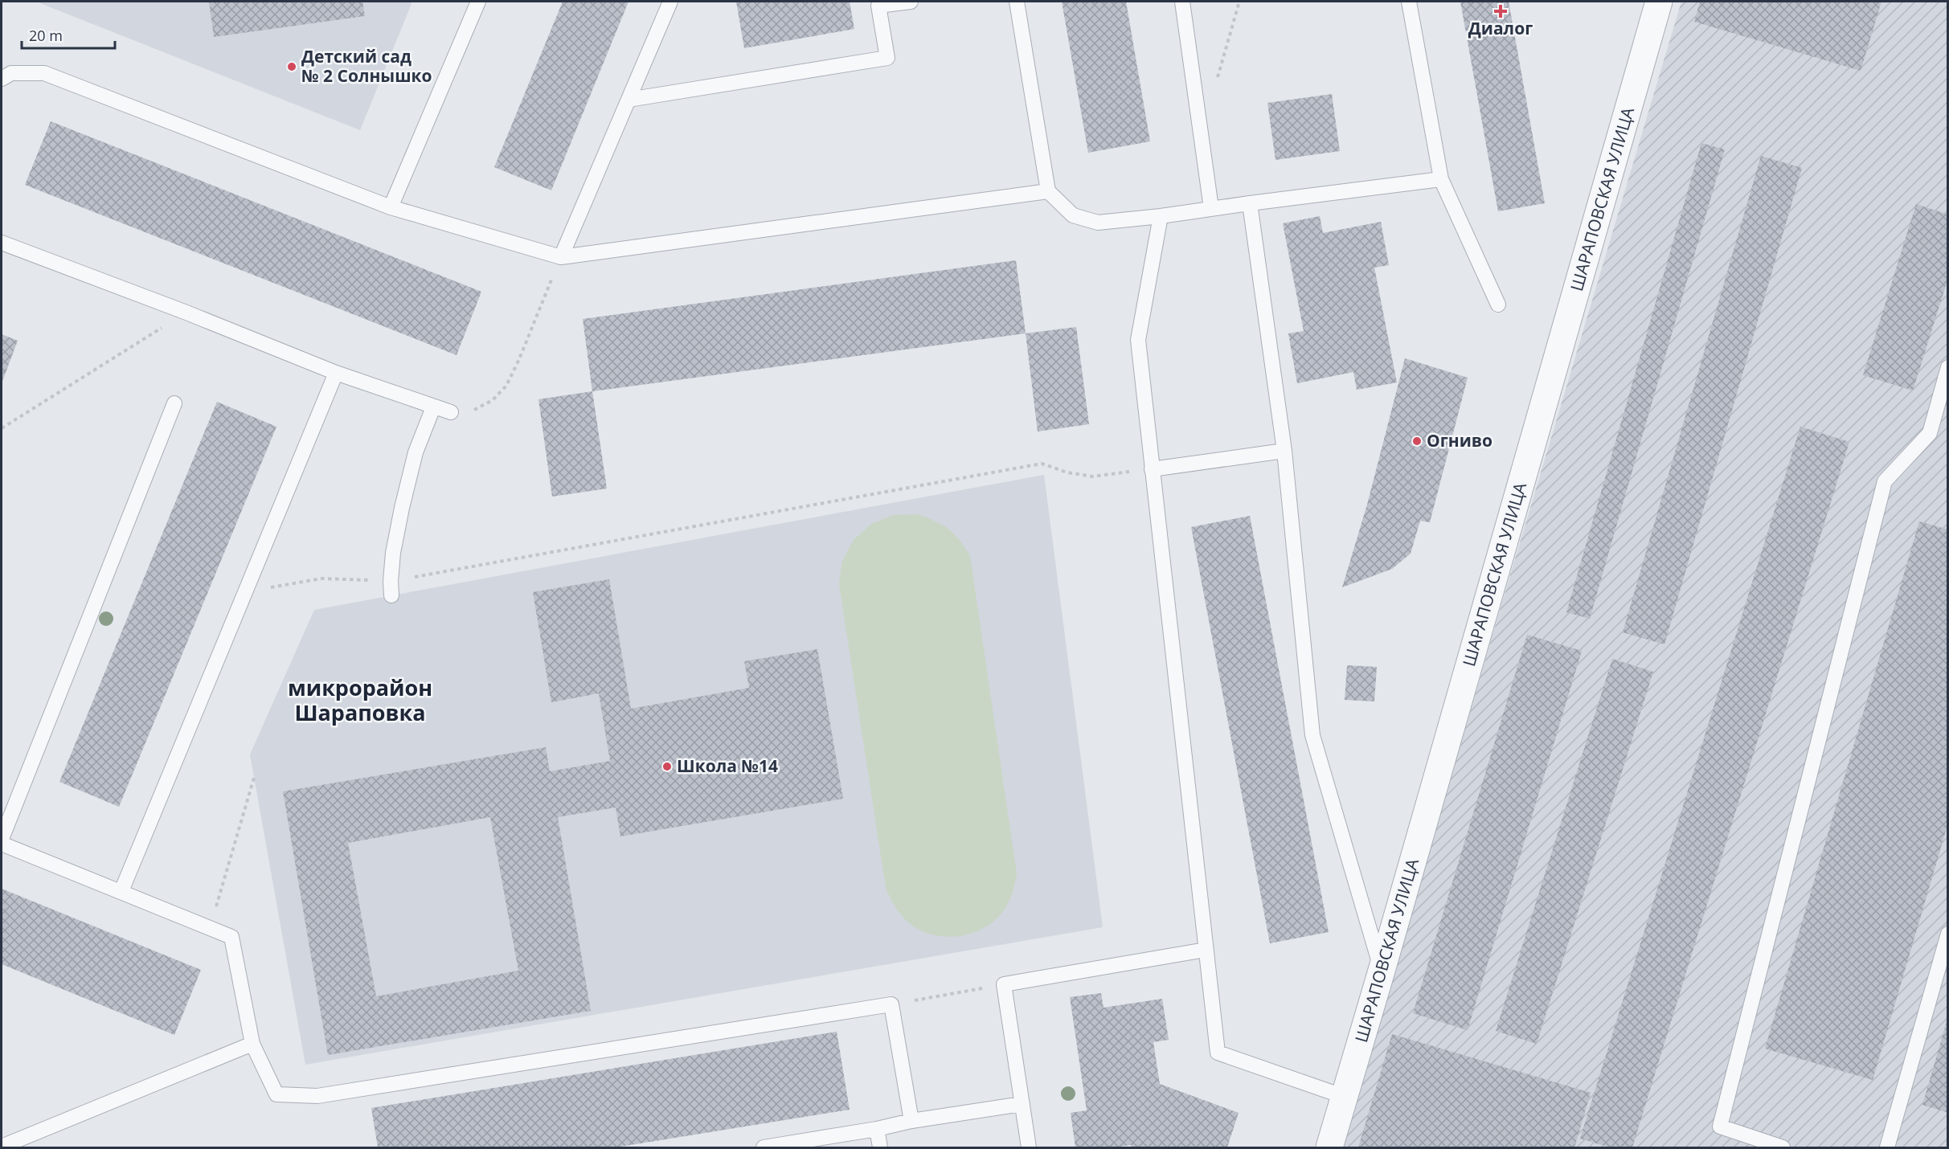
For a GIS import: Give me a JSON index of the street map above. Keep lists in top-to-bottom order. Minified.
{"streets":{"street":["ШАРАПОВСКАЯ УЛИЦА"]},"districts":["микрорайон Шараповка"],"places":{"health":["Диалог"],"other":["Детский сад № 2 Солнышко","Огниво","Школа №14"]},"scale_bar":"20 m"}
